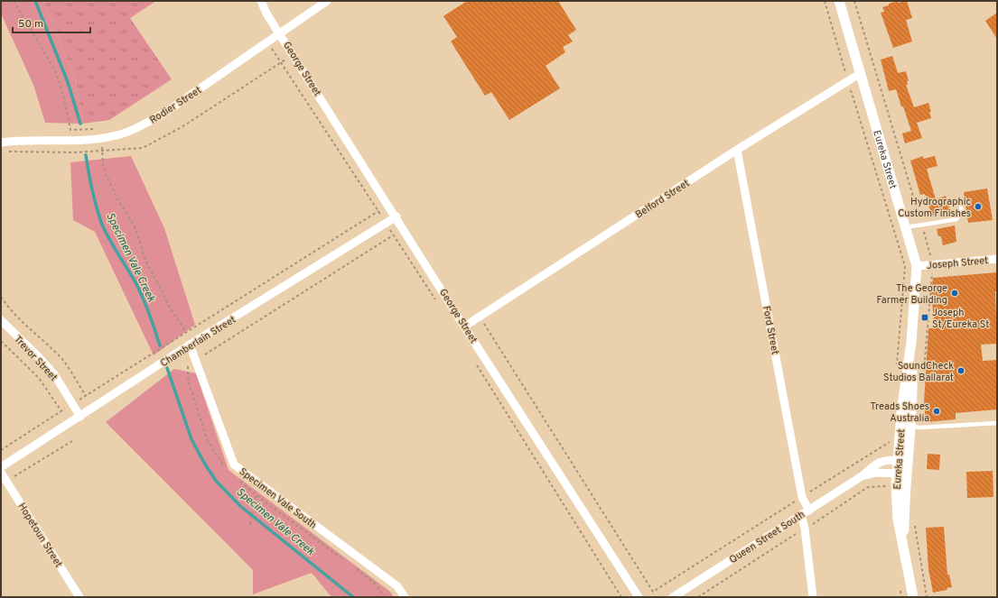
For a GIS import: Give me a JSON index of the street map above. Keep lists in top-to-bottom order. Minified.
{"streets":{"street":["George Street","Rodier Street","Eureka Street","Belford Street","Joseph Street","Ford Street","Chamberlain Street","Trevor Street","Specimen Vale South","Hopetoun Street","Queen Street South"]},"crossings":[["George Street","Rodier Street"],["George Street","Belford Street"],["George Street","Chamberlain Street"],["Eureka Street","Belford Street"],["Eureka Street","Joseph Street"],["Eureka Street","Queen Street South"],["Belford Street","Ford Street"],["Ford Street","Queen Street South"],["Chamberlain Street","Trevor Street"],["Chamberlain Street","Specimen Vale South"]],"water":["Specimen Vale Creek"],"places":{"other":["Hydrographic Custom Finishes","The George Farmer Building","SoundCheck Studios Ballarat","Treads Shoes Australia"],"transit":["Joseph St/Eureka St"]},"scale_bar":"50 m"}
